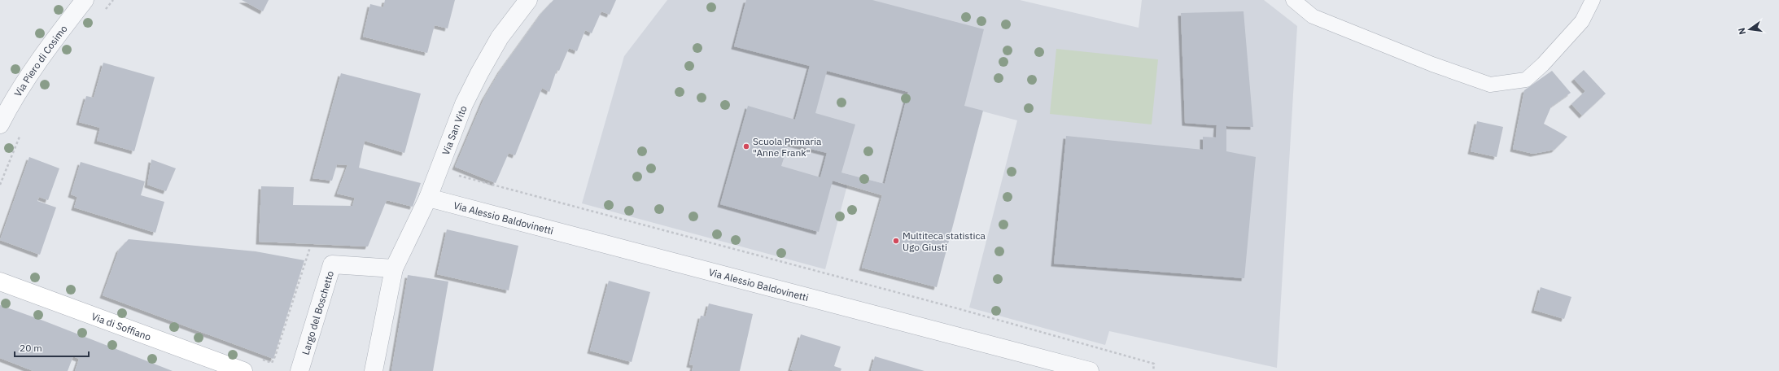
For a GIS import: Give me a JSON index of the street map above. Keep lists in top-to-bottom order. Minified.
{"streets":{"street":["Via Piero di Cosimo","Via San Vito","Via Alessio Baldovinetti","Largo del Boschetto","Via di Soffiano"]},"crossings":[["Via San Vito","Via Alessio Baldovinetti"],["Via San Vito","Largo del Boschetto"]],"places":["Scuola Primaria \"Anne Frank\"","Multiteca statistica Ugo Giusti"],"scale_bar":"20 m","north":"left"}
